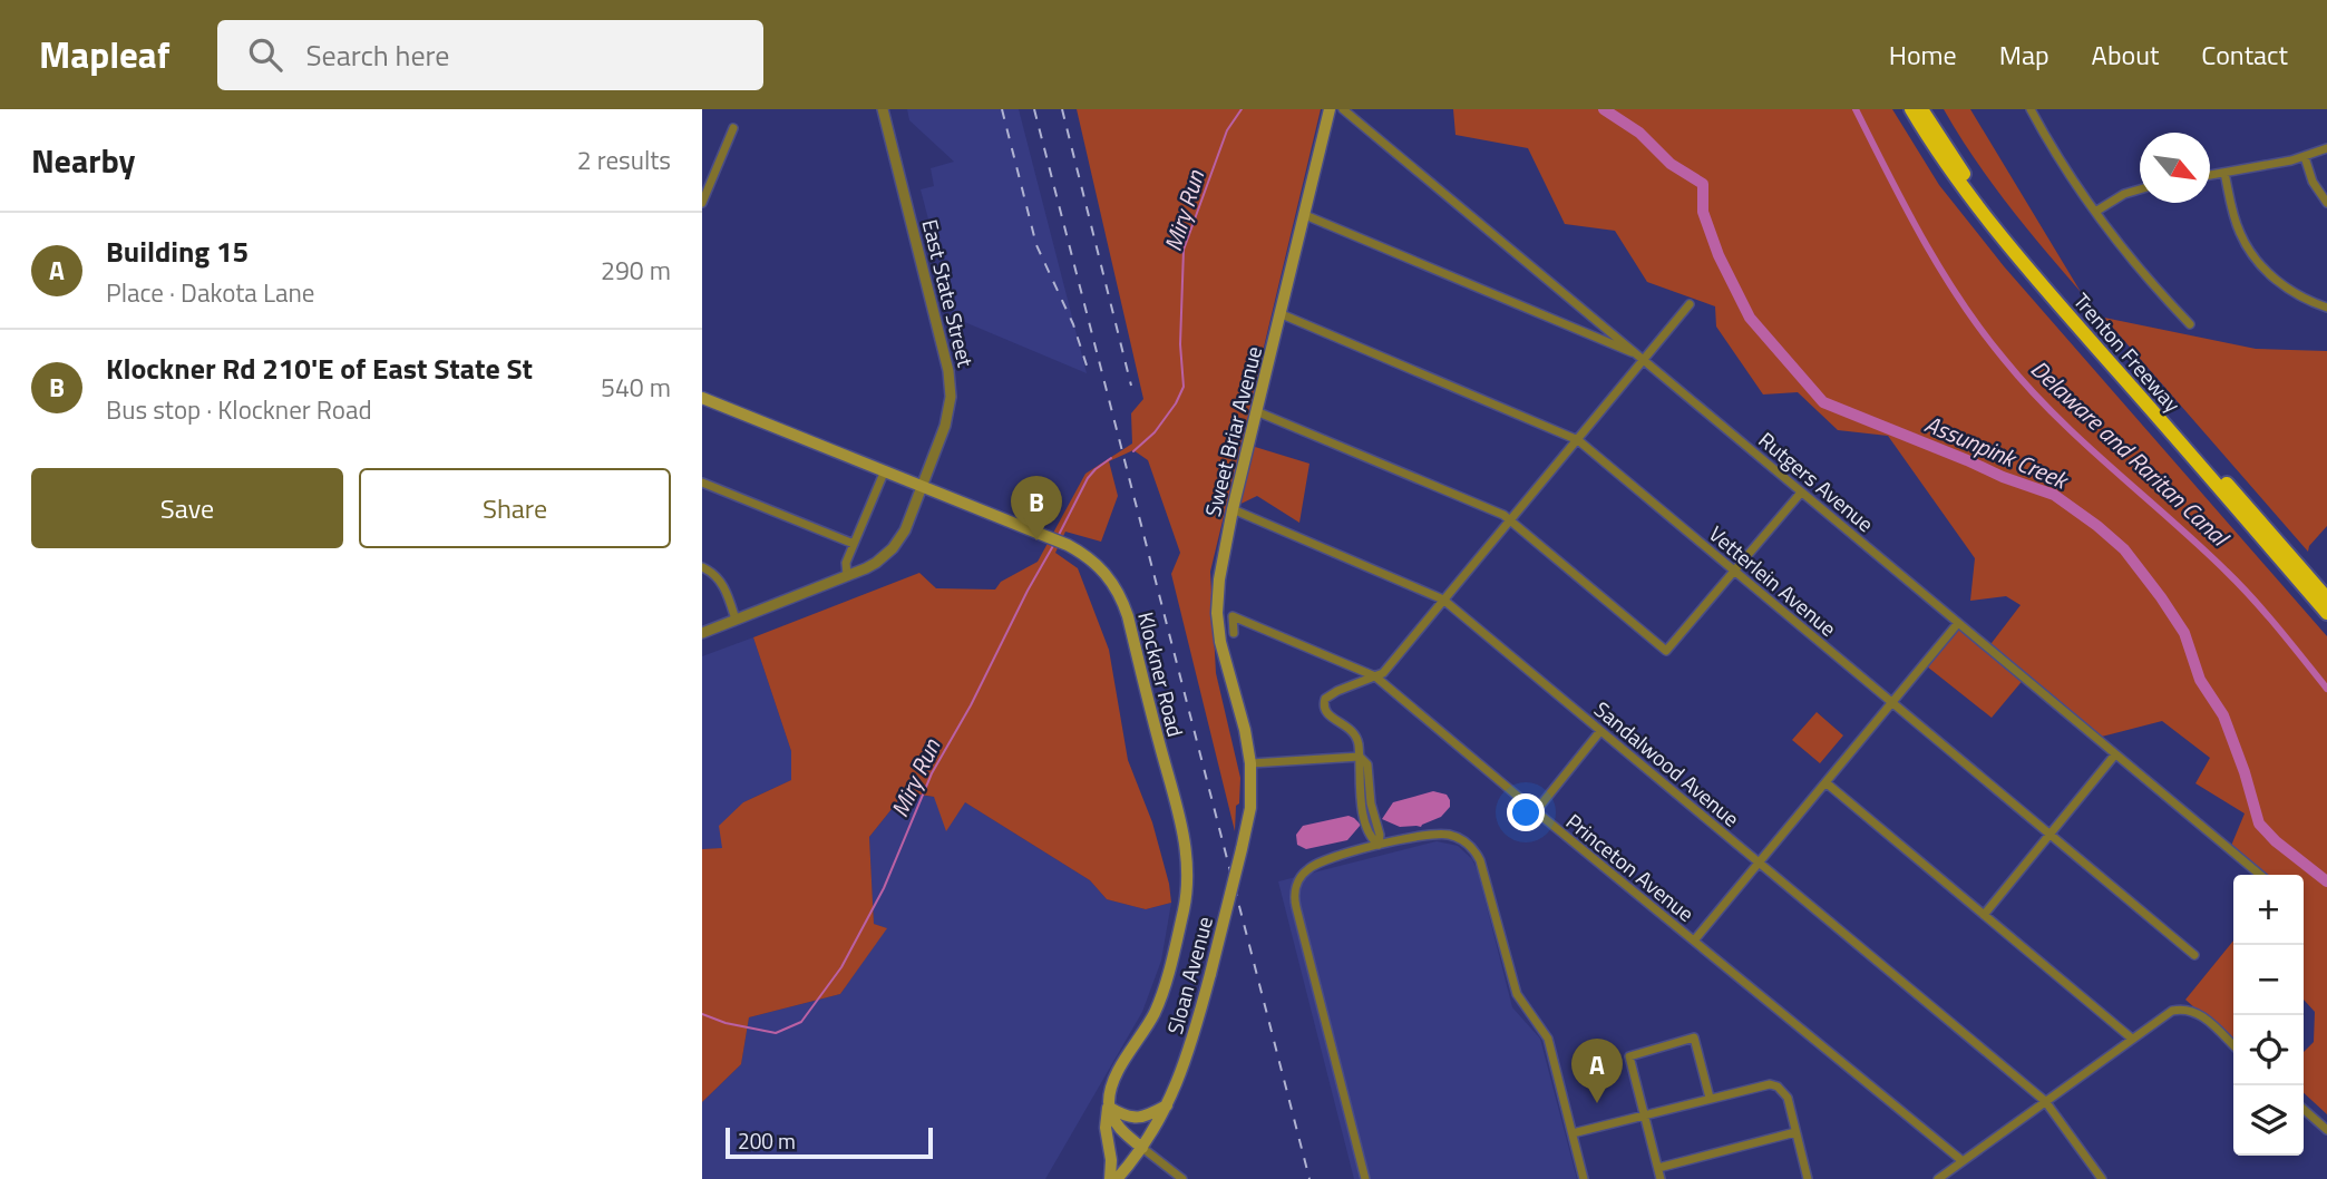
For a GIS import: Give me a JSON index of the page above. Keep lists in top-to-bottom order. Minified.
{"streets":{"highway":["Trenton Freeway"],"main road":["Sweet Briar Avenue","Klockner Road","Sloan Avenue"],"street":["East State Street","Rutgers Avenue","Vetterlein Avenue","Sandalwood Avenue","Princeton Avenue"]},"crossings":[["East State Street","Klockner Road"],["Sweet Briar Avenue","Vetterlein Avenue"],["Sweet Briar Avenue","Sandalwood Avenue"],["Sweet Briar Avenue","Sloan Avenue"]],"water":["Miry Run","Assunpink Creek","Delaware and Raritan Canal"],"scale_bar":"200 m","north":"bottom right","page":{"header":"Mapleaf","search":"Search here","nav":["Home","Map","About","Contact"],"heading":["Nearby","2 results"],"list":[{"mark":"A","name":"Building 15","note":"Place · Dakota Lane","value":"290 m"},{"mark":"B","name":"Klockner Rd 210'E of East State St","note":"Bus stop · Klockner Road","value":"540 m"}],"buttons":["Save","Share"],"pins":["B","A"],"map_buttons":["+","−"],"scale":"200 m"}}
